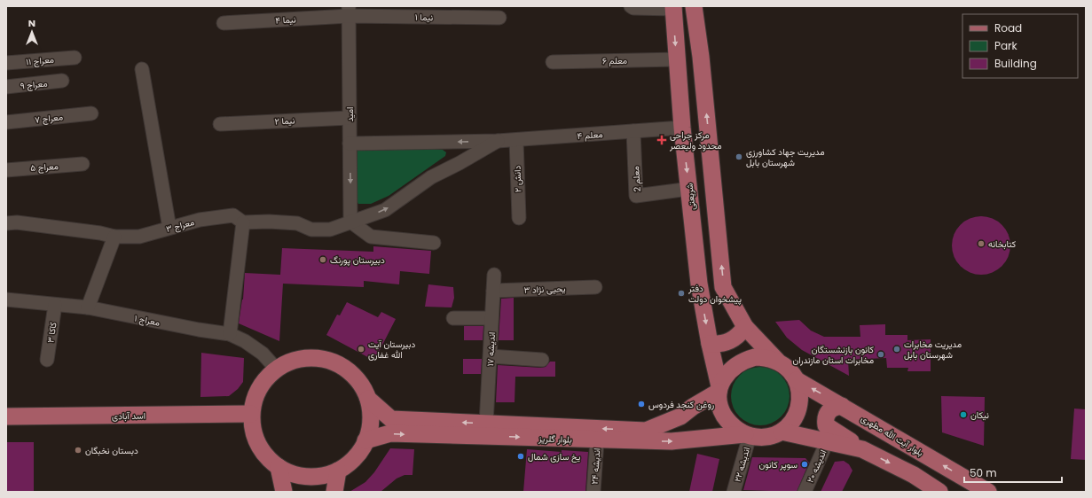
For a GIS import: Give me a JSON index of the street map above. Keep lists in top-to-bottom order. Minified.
{"streets":{"main road":["شریعتی","اسد آبادی","بلوار آیت الله مطهری","بلوار گلریز"],"street":["نیما ۱","نیما ۴","معراج ۱۱","معلم ۶","معراج ۹","امید","معراج ۷","نیما ۲","معلم ۴","معراج ۵","دانش ۲","معلم 2","معراج ۳","یحیی نژاد ۳","معراج ۱","کاکا ۳","اندیشه ۱۷","اندیشه ۲۲","اندیشه ۲۴","اندیشه ۲۰"]},"crossings":[["نیما ۱","نیما ۴"],["نیما ۱","امید"],["نیما ۴","امید"],["معلم ۶","شریعتی"],["امید","نیما ۲"],["امید","معلم ۴"],["امید","معراج ۳"],["معلم ۴","دانش ۲"],["معلم ۴","معلم 2"],["معلم ۴","شریعتی"],["معلم ۴","معراج ۳"],["معلم 2","شریعتی"],["شریعتی","بلوار آیت الله مطهری"],["شریعتی","بلوار گلریز"],["شریعتی","اندیشه ۲۲"],["یحیی نژاد ۳","اندیشه ۱۷"],["معراج ۱","کاکا ۳"],["معراج ۱","اسد آبادی"],["معراج ۱","بلوار گلریز"],["اندیشه ۱۷","بلوار گلریز"],["اسد آبادی","بلوار گلریز"],["بلوار آیت الله مطهری","بلوار گلریز"],["بلوار آیت الله مطهری","اندیشه ۲۲"],["بلوار گلریز","اندیشه ۲۲"],["بلوار گلریز","اندیشه ۲۴"]],"one_way":["امید"],"places":{"health":["مرکز جراحی محدود ولیعصر"],"other":["مدیریت جهاد کشاورزی شهرستان بابل","کتابخانه","دبیرستان پورنگ","دفتر پیشخوان دولت","دبیرستان آیت الله غفاری","مدیریت مخابرات شهرستان بابل","کانون بازنشستگان مخابرات استان مازندران","روغن کنجد فردوس","نیکان","دبستان نخبگان","یخ سازی شمال","سوپر کانون"]},"legend":["Road","Park","Building"],"scale_bar":"50 m","north":"top"}
